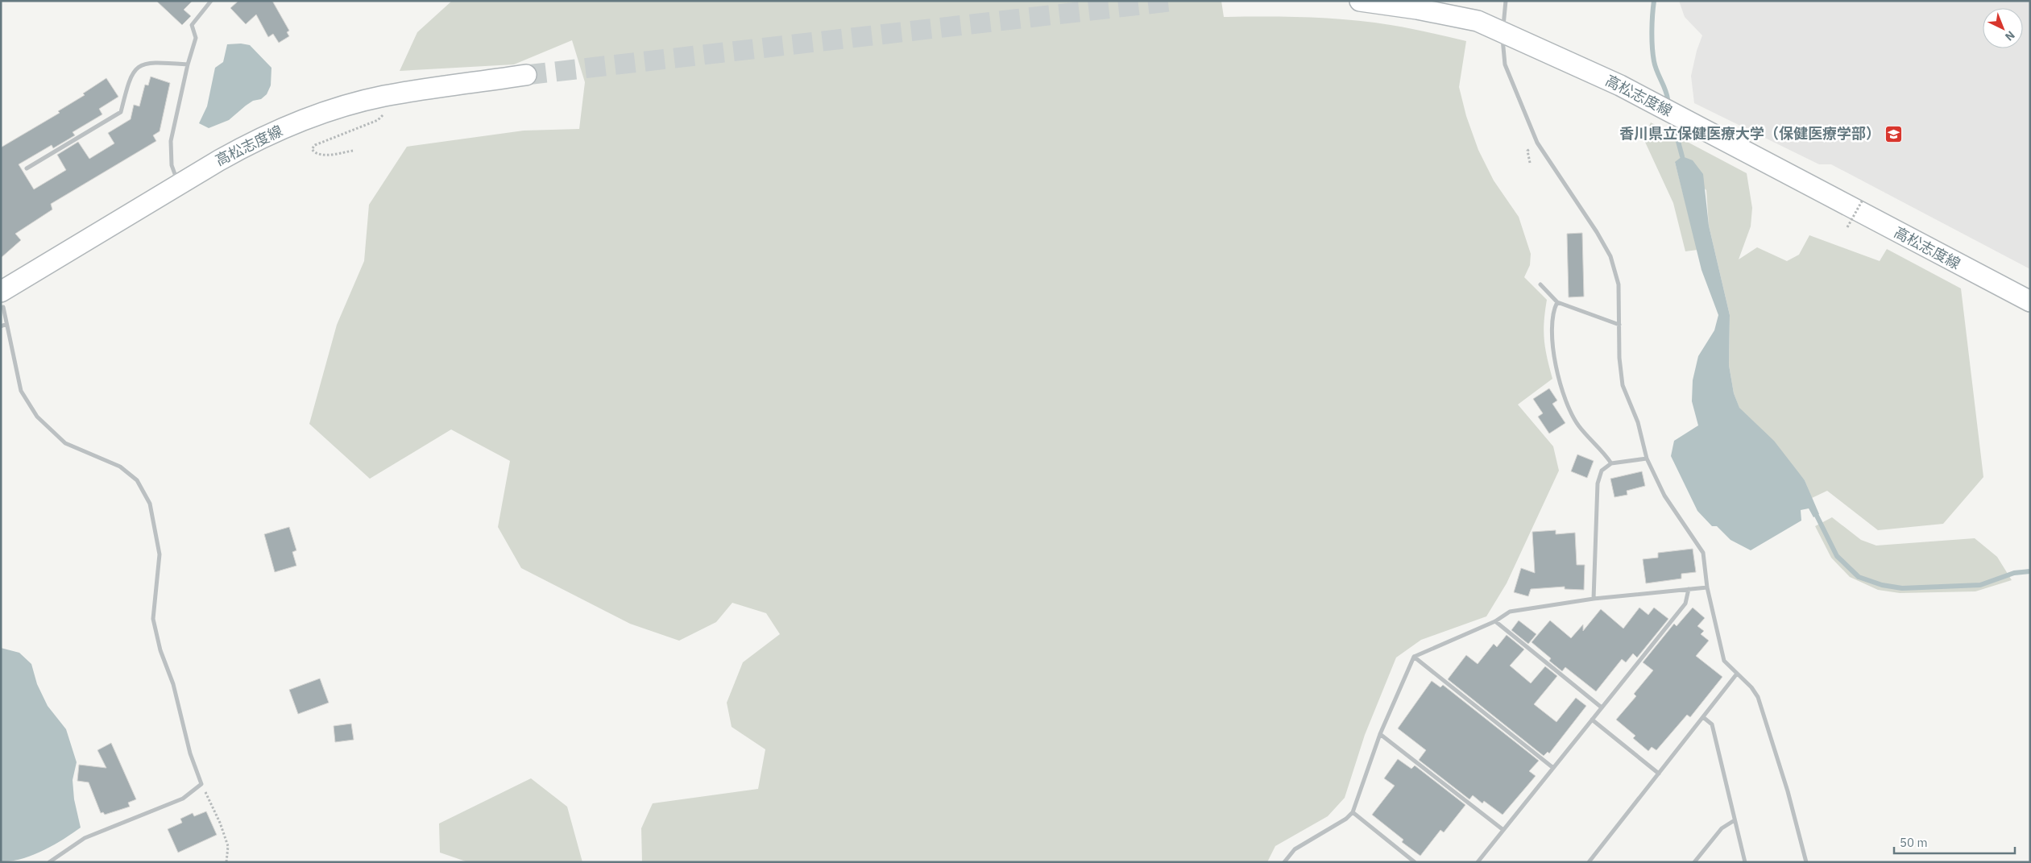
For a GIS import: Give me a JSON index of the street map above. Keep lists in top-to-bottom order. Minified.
{"streets":{"main road":["高松志度線"]},"places":{"school or university":["香川県立保健医療大学（保健医療学部）"]},"scale_bar":"50 m","north":"bottom right"}
